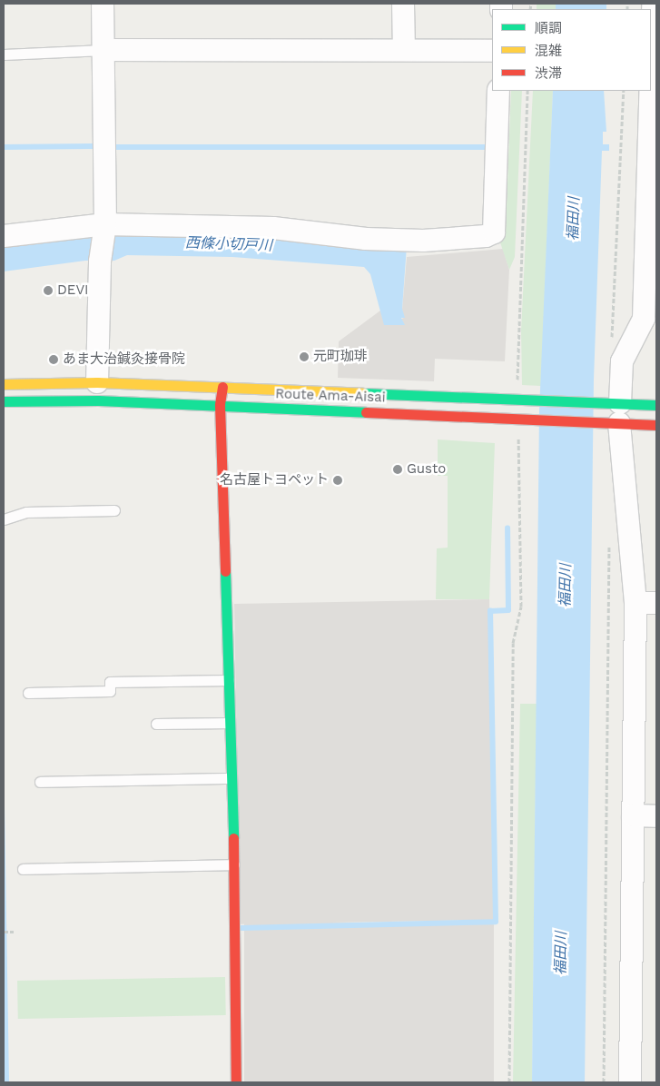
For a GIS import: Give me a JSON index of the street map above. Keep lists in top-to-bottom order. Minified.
{"streets":{"main road":["Route Ama-Aisai"]},"water":["福田川","西條小切戸川"],"places":["DEVI","元町珈琲","あま大治鍼灸接骨院","Gusto","名古屋トヨペット"],"legend":["順調","混雑","渋滞"]}
